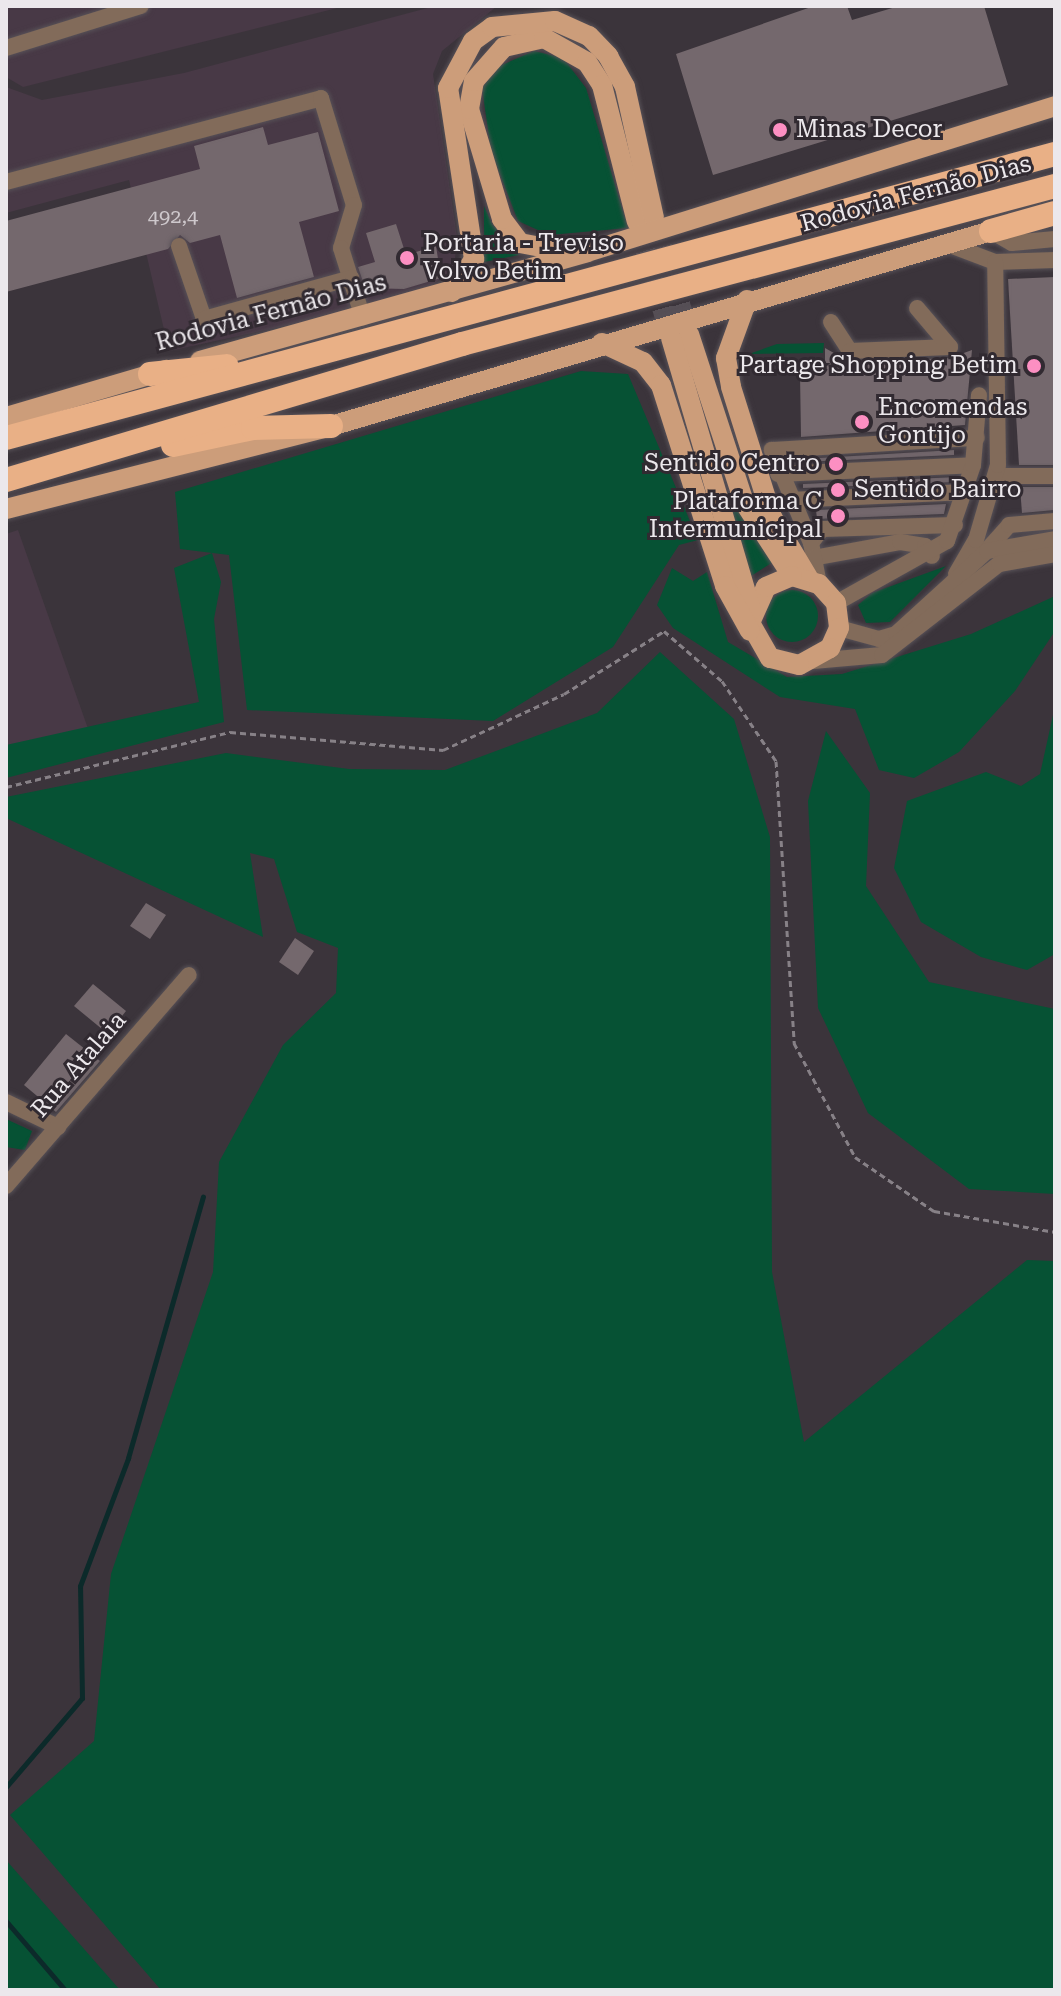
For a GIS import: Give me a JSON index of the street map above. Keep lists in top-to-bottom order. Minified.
{"streets":{"highway":["Rodovia Fernão Dias"],"street":["Rua Atalaia"]},"places":["Minas Decor","Portaria - Treviso Volvo Betim","Partage Shopping Betim","Encomendas Gontijo","Sentido Centro","Sentido Bairro","Plataforma C Intermunicipal"],"house_numbers":["492,4"]}
